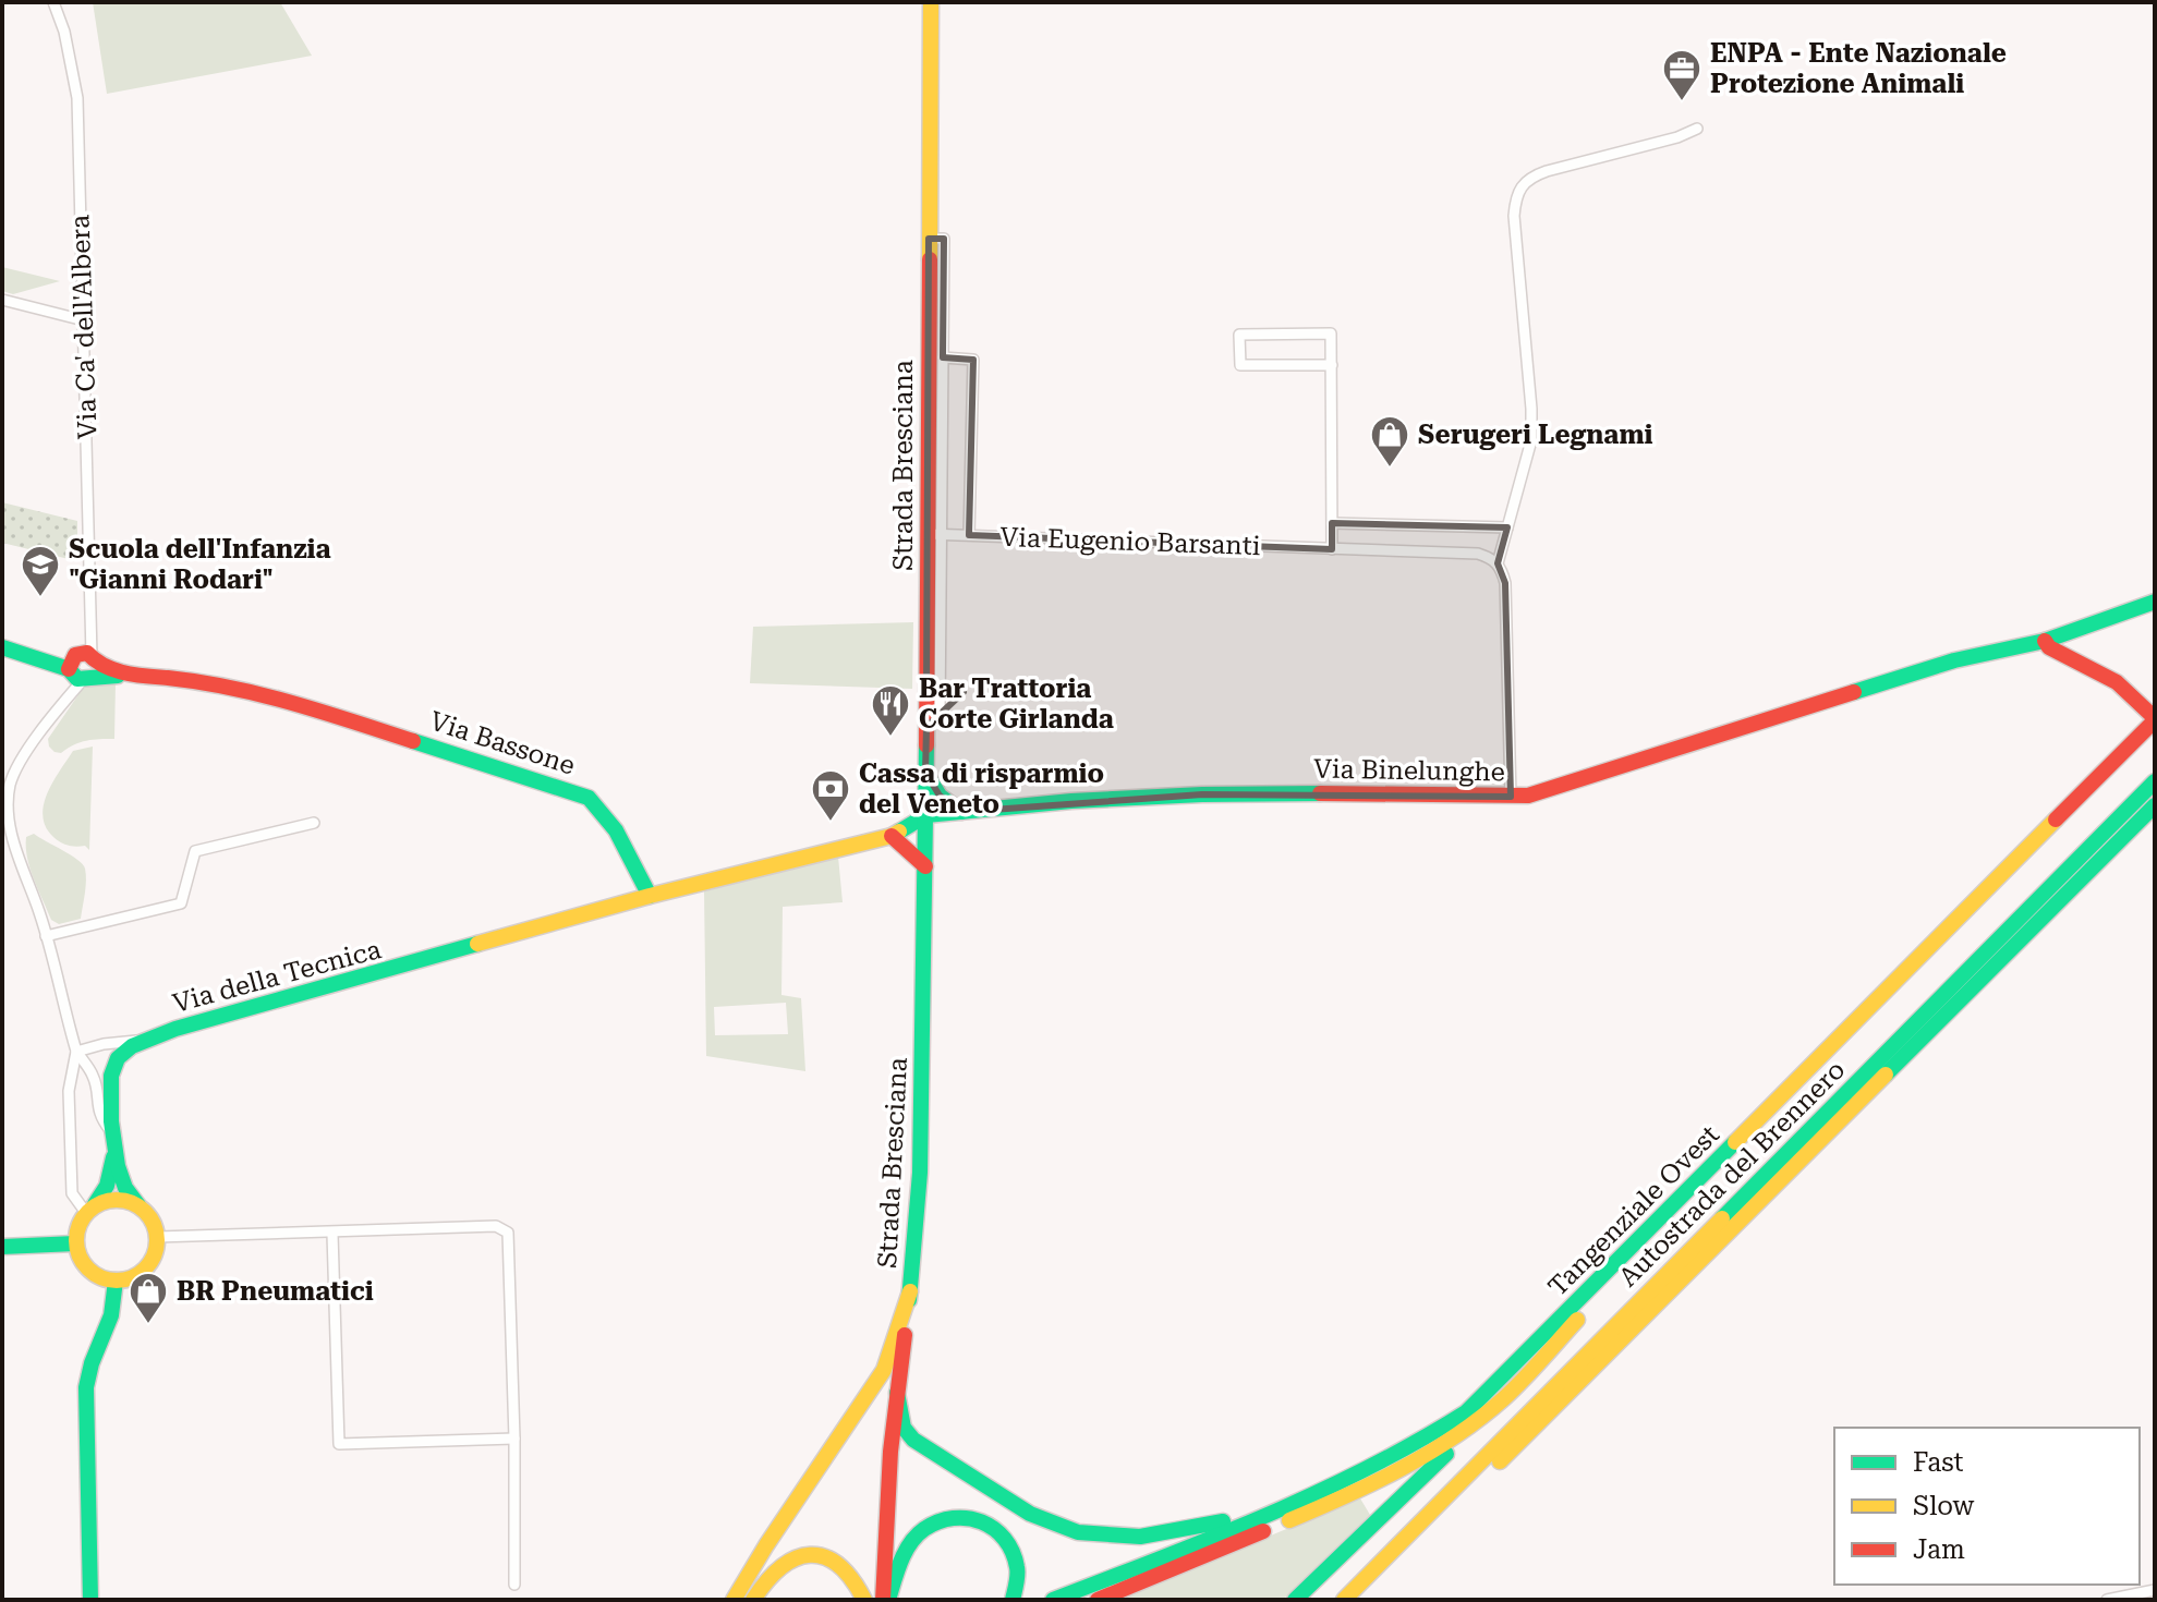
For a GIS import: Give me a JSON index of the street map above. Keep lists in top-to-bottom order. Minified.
{"streets":{"main road":["Strada Bresciana","Via Bassone","Via Binelunghe","Via della Tecnica","Autostrada del Brennero","Tangenziale Ovest"],"street":["Via Ca' dell'Albera","Via Eugenio Barsanti"]},"crossings":[["Via Ca' dell'Albera","Via Bassone"],["Strada Bresciana","Via Eugenio Barsanti"],["Strada Bresciana","Via Binelunghe"],["Via Bassone","Via della Tecnica"]],"places":{"office":["ENPA - Ente Nazionale Protezione Animali"],"shop":["Serugeri Legnami","BR Pneumatici"],"school or university":["Scuola dell'Infanzia \"Gianni Rodari\""],"restaurant":["Bar Trattoria Corte Girlanda"],"bank":["Cassa di risparmio del Veneto"]},"legend":["Fast","Slow","Jam"]}
